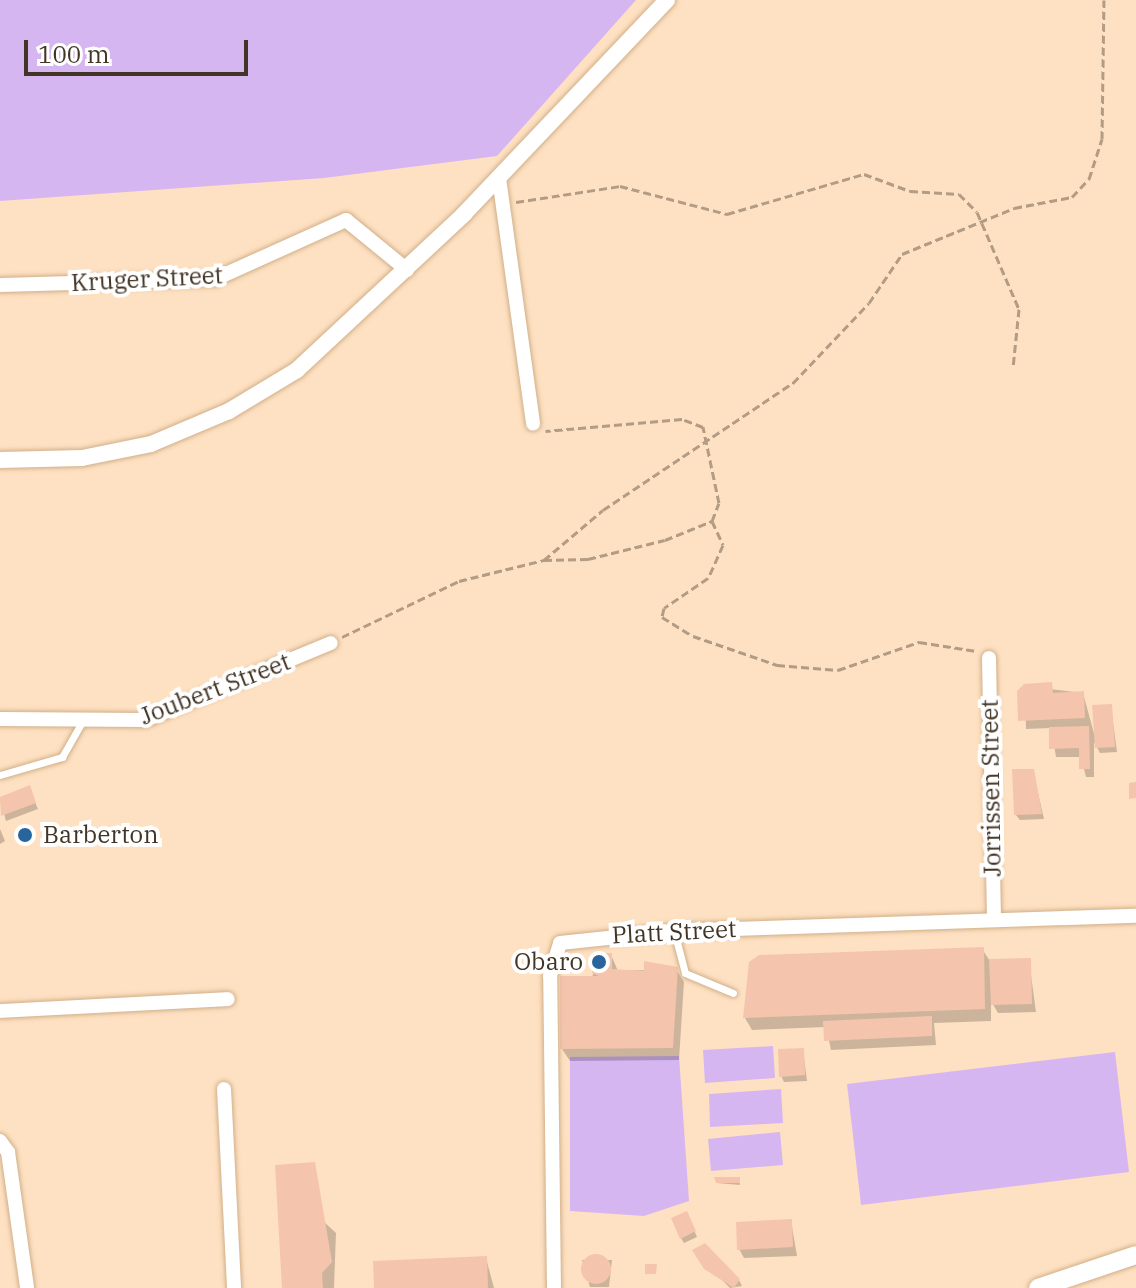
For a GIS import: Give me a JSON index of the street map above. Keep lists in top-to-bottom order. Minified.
{"streets":{"street":["Kruger Street","Joubert Street","Jorrissen Street","Platt Street"]},"crossings":[["Jorrissen Street","Platt Street"]],"places":["Barberton","Obaro"],"scale_bar":"100 m"}
